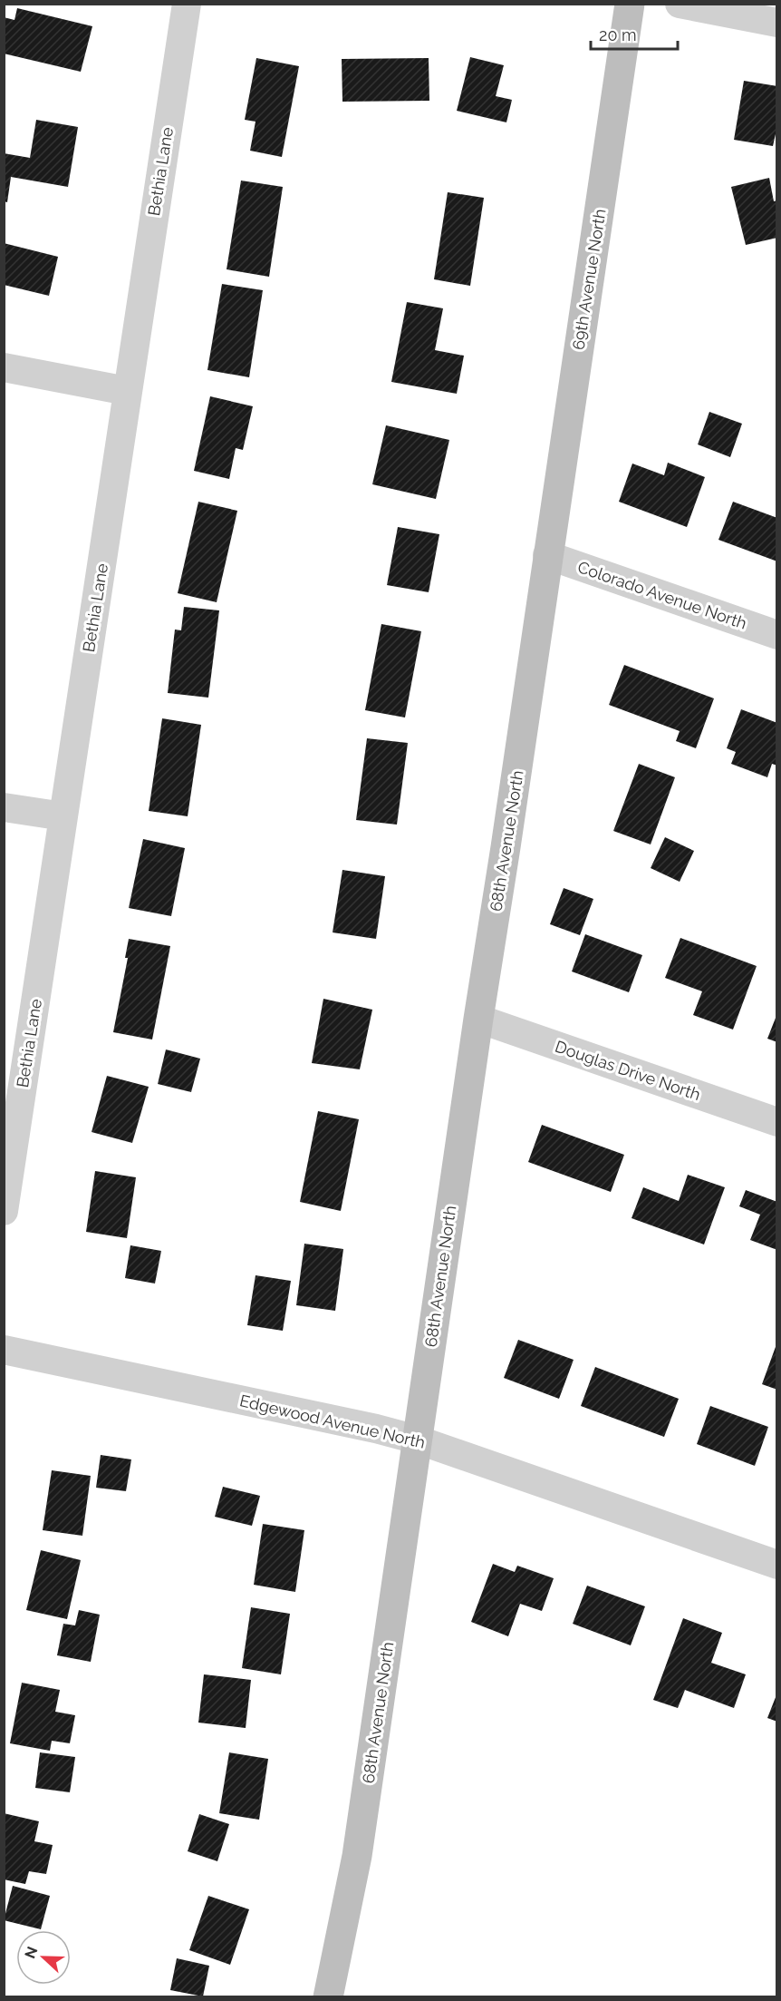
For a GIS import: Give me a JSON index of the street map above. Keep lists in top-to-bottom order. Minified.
{"streets":{"street":["Bethia Lane","69th Avenue North","Colorado Avenue North","68th Avenue North","Douglas Drive North","Edgewood Avenue North"]},"crossings":[["69th Avenue North","Colorado Avenue North"],["69th Avenue North","68th Avenue North"],["Colorado Avenue North","68th Avenue North"],["68th Avenue North","Douglas Drive North"],["68th Avenue North","Edgewood Avenue North"]],"scale_bar":"20 m","north":"left"}
